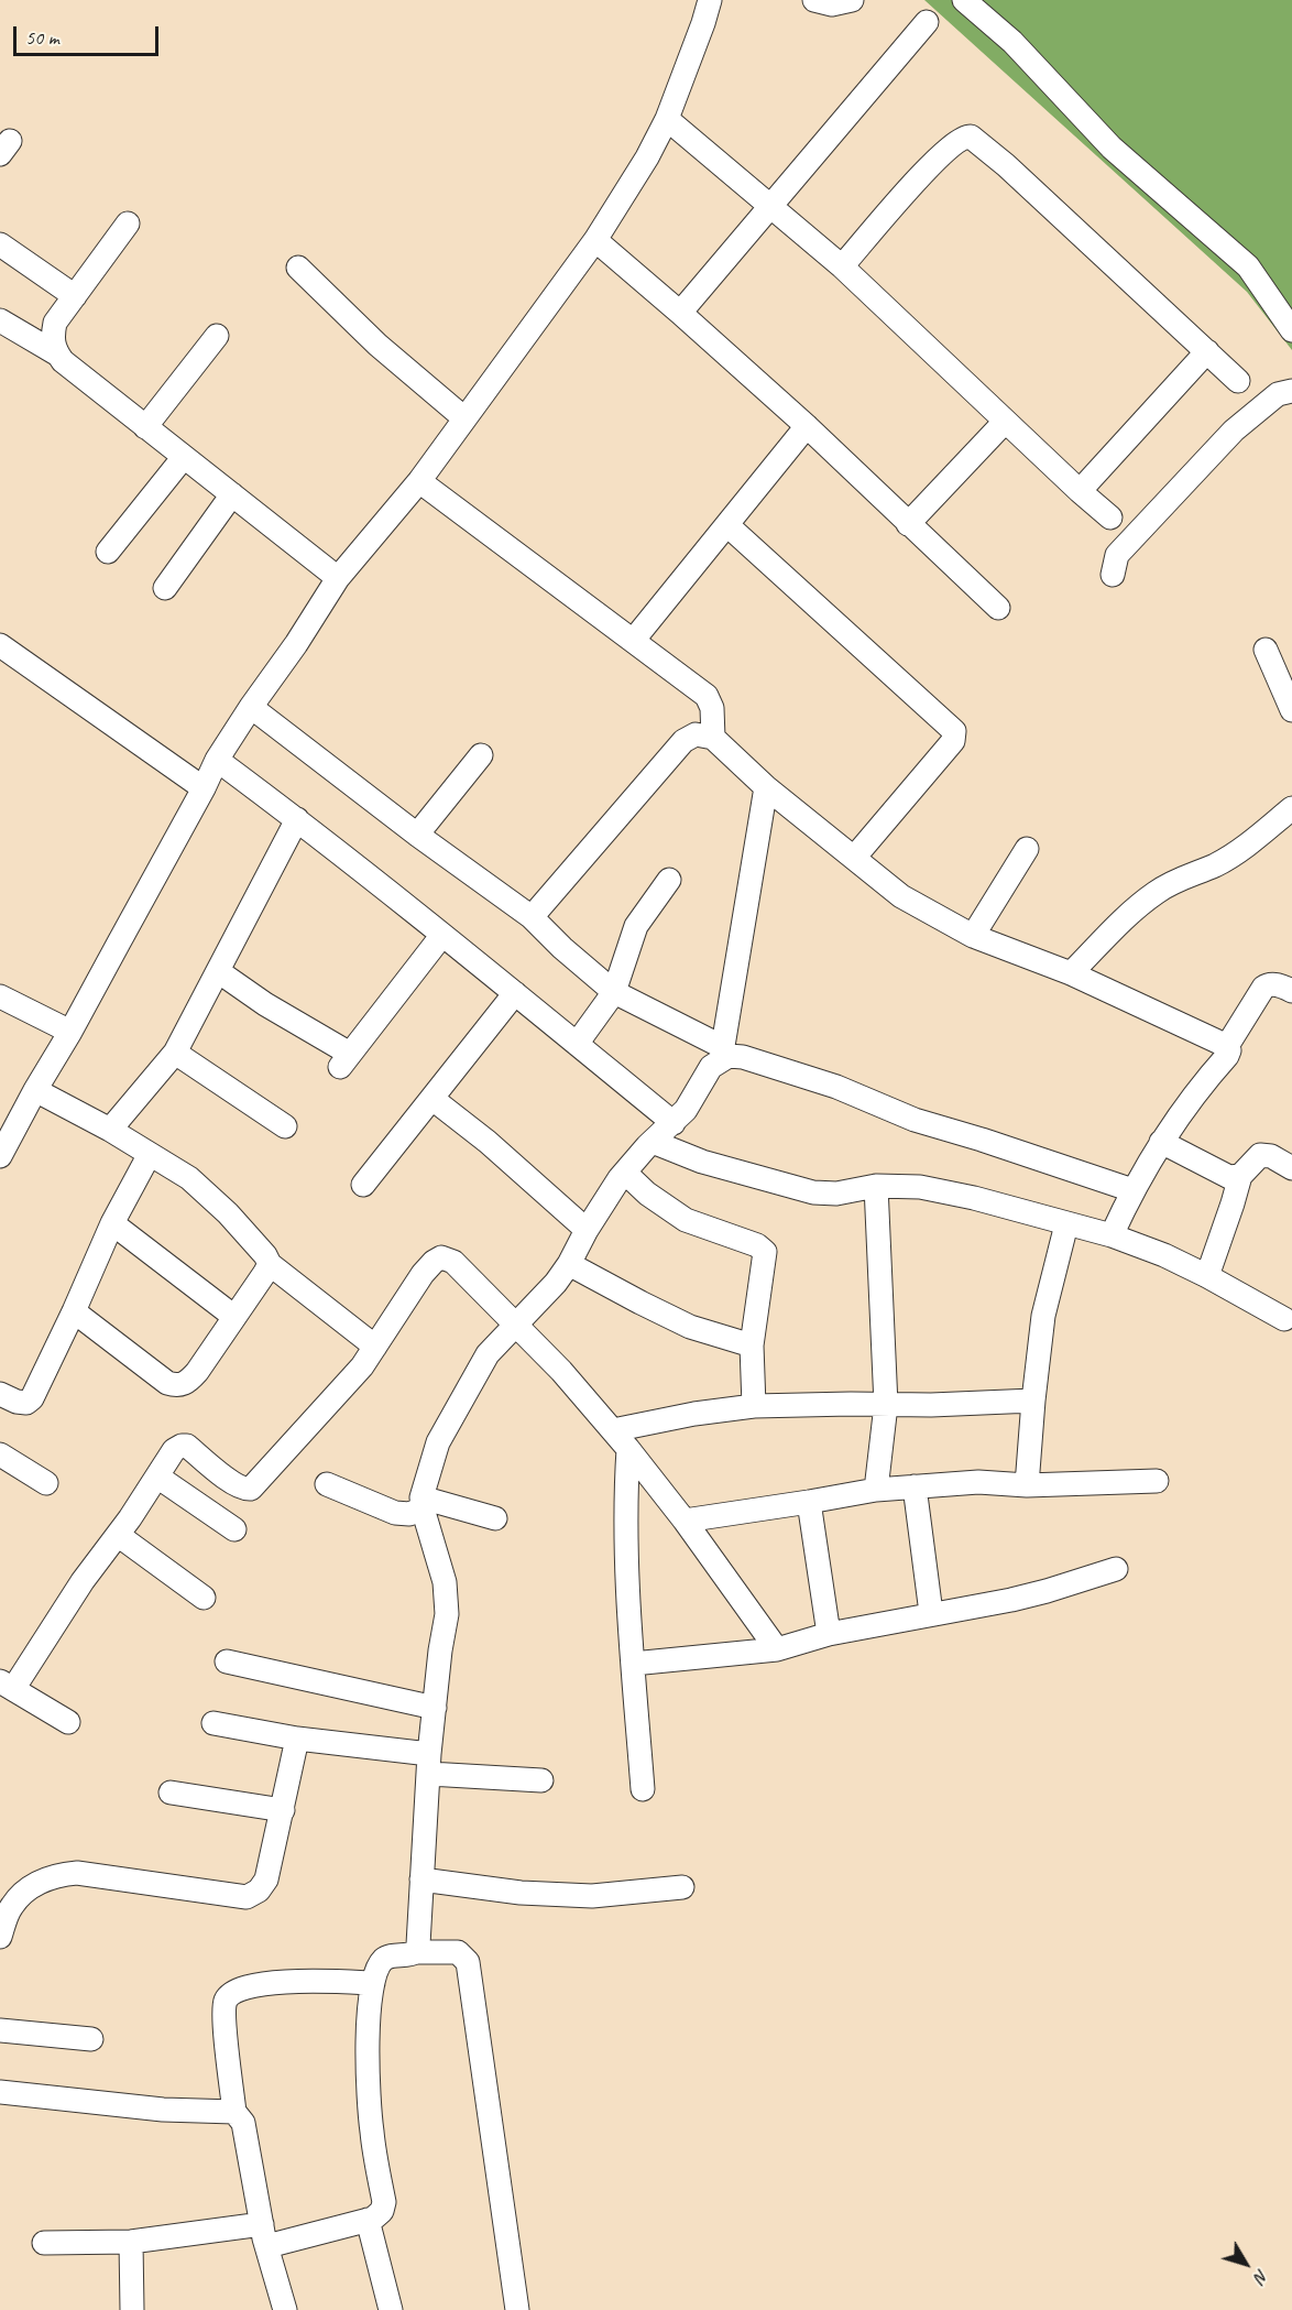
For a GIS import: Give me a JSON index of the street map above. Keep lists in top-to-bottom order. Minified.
{"scale_bar":"50 m","north":"bottom right"}
